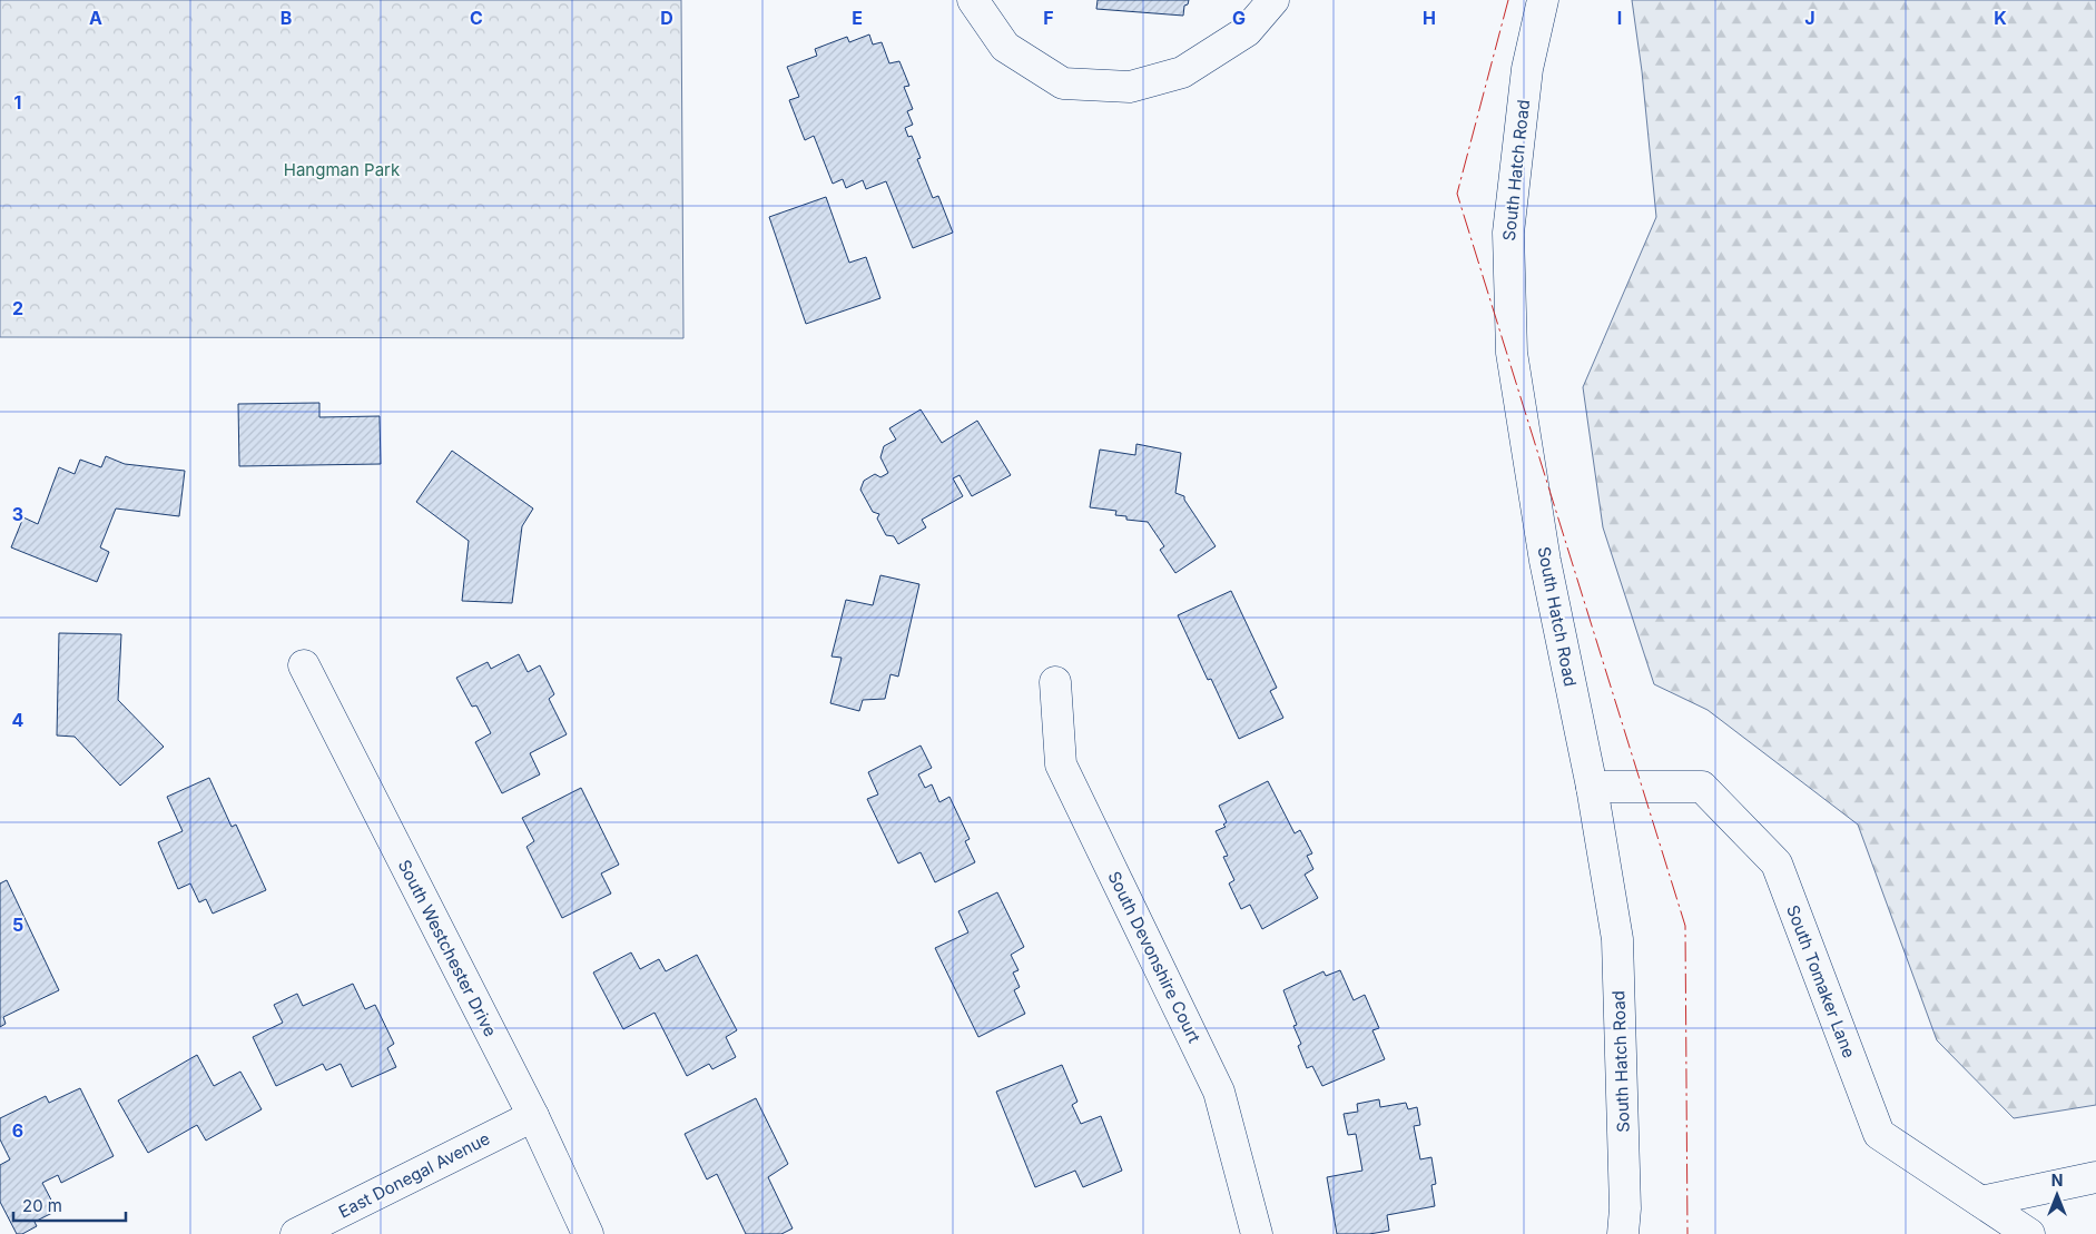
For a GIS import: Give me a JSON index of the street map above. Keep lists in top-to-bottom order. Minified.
{"streets":{"street":["South Hatch Road","South Westchester Drive","South Devonshire Court","South Tomaker Lane","East Donegal Avenue"]},"crossings":[["South Hatch Road","South Tomaker Lane"],["South Westchester Drive","East Donegal Avenue"]],"parks":["Hangman Park"],"scale_bar":"20 m","north":"top","grid":{"columns":["A","B","C","D","E","F","G","H","I","J","K"],"rows":["1","2","3","4","5","6"]}}
